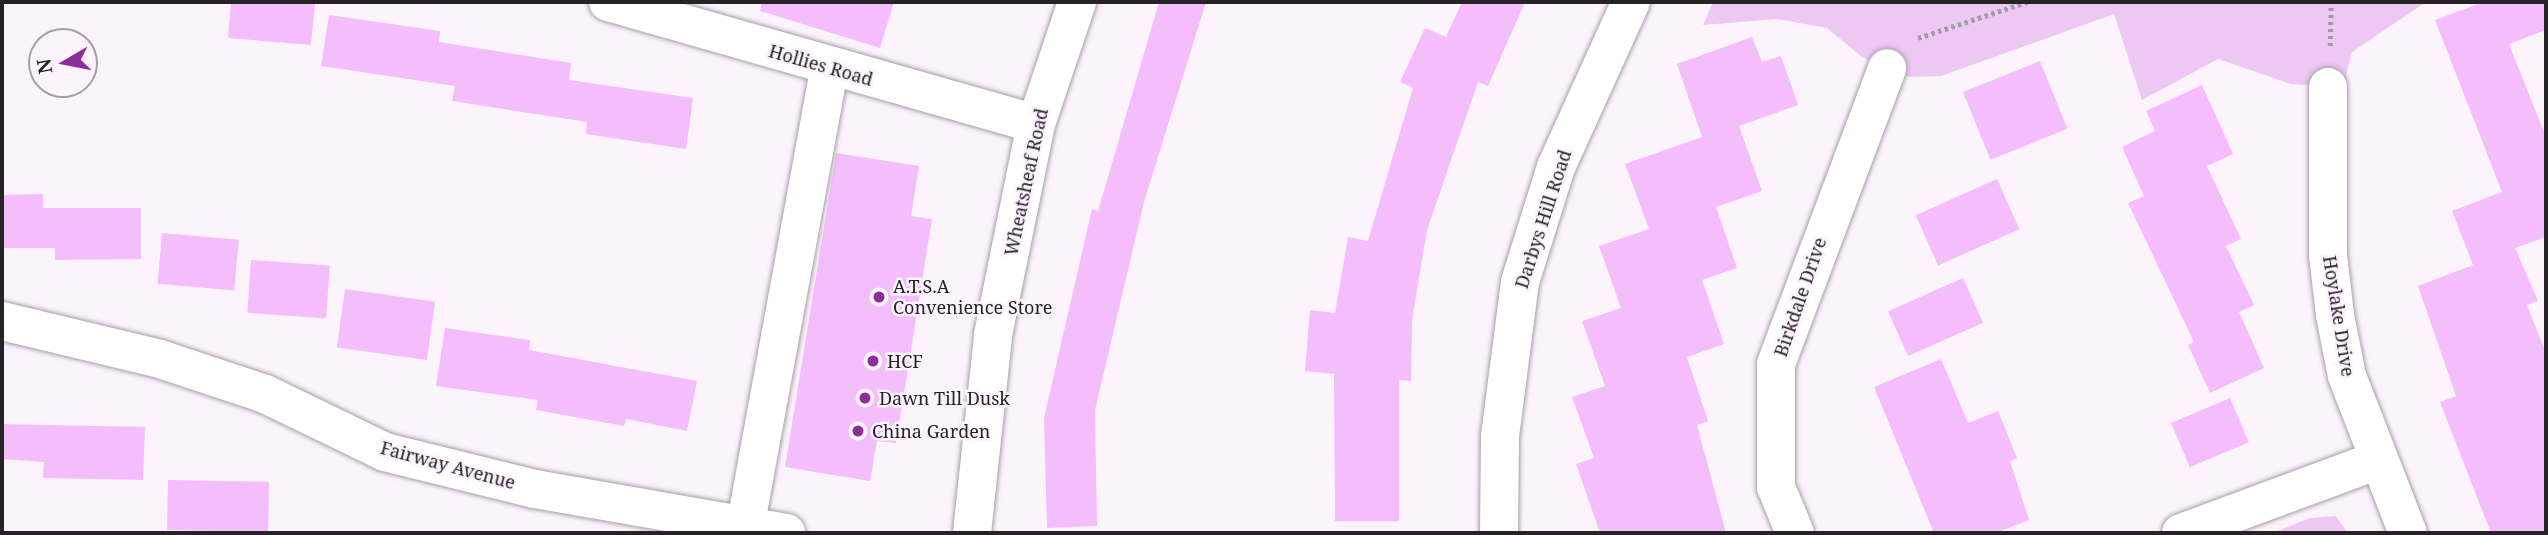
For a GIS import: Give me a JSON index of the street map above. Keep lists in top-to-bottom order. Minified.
{"streets":{"street":["Hollies Road","Wheatsheaf Road","Darbys Hill Road","Birkdale Drive","Hoylake Drive","Fairway Avenue"]},"crossings":[["Hollies Road","Wheatsheaf Road"]],"places":["A.T.S.A Convenience Store","HCF","Dawn Till Dusk","China Garden"],"north":"left"}
